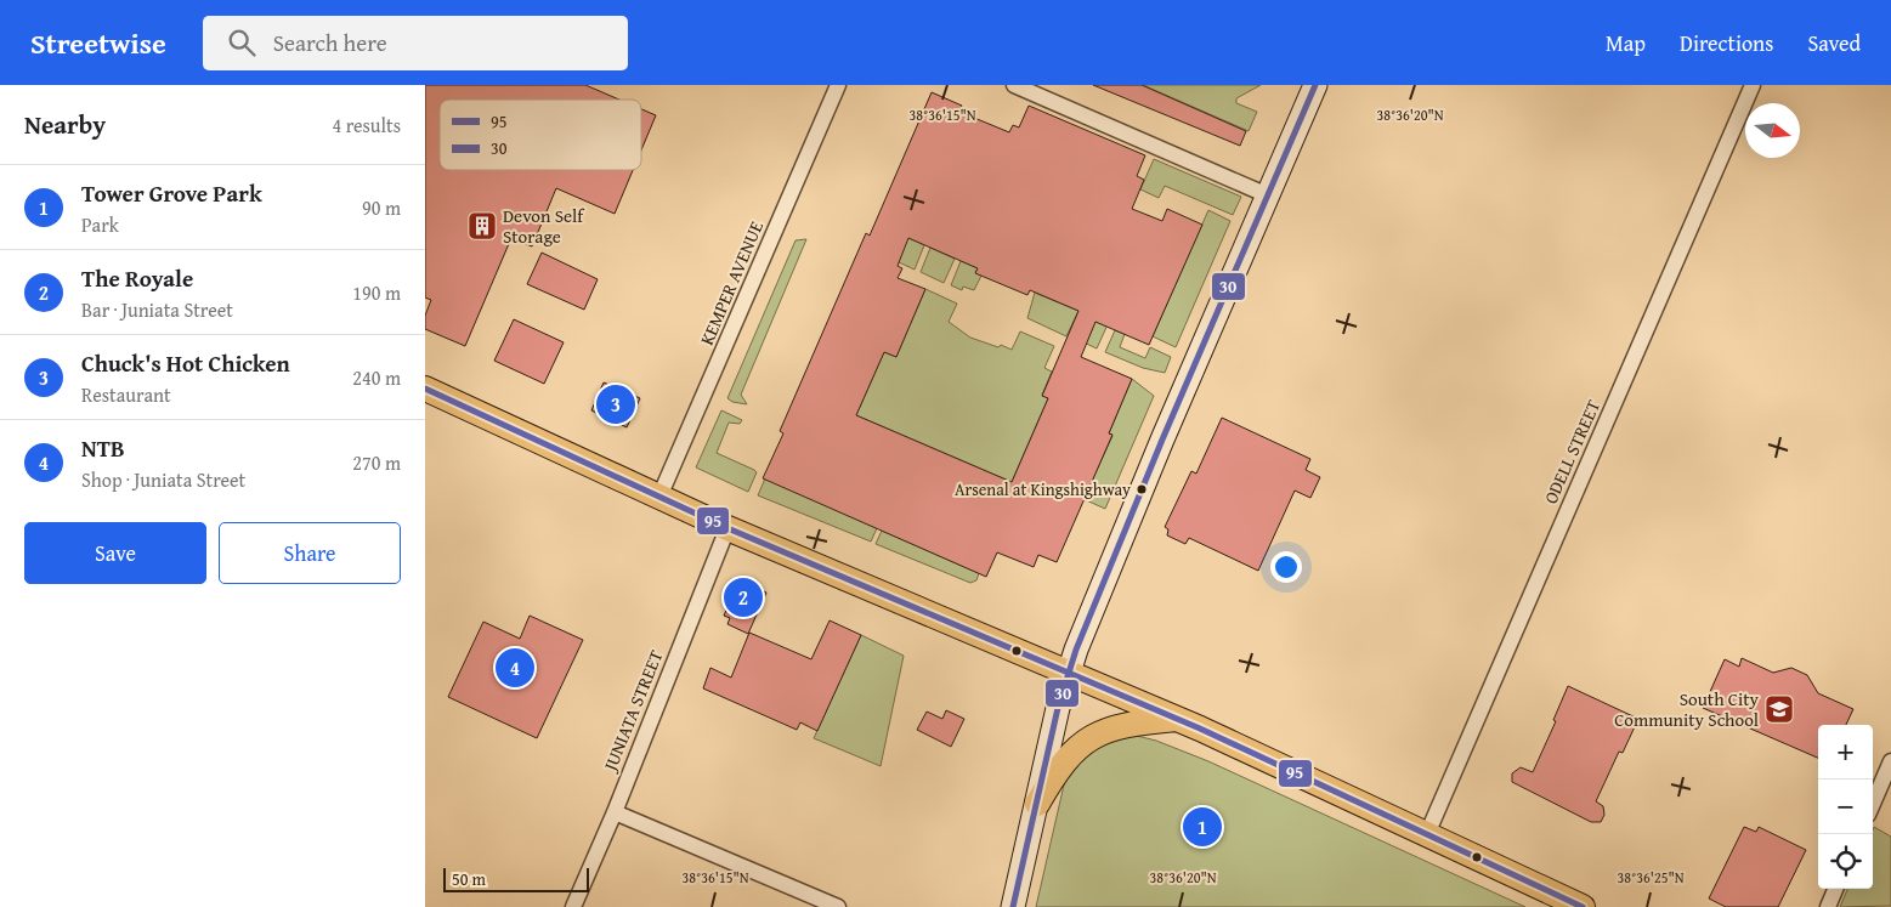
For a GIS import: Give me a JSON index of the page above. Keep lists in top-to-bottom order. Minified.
{"streets":{"street":["KEMPER AVENUE","ODELL STREET","JUNIATA STREET"]},"places":{"building":["Devon Self Storage"],"other":["Arsenal at Kingshighway"],"school or university":["South City Community School"]},"lines":["transit line 30","transit line 95"],"legend":["95","30"],"scale_bar":"50 m","north":"right","page":{"header":"Streetwise","search":"Search here","nav":["Map","Directions","Saved"],"heading":["Nearby","4 results"],"list":[{"mark":"1","name":"Tower Grove Park","note":"Park","value":"90 m"},{"mark":"2","name":"The Royale","note":"Bar · Juniata Street","value":"190 m"},{"mark":"3","name":"Chuck's Hot Chicken","note":"Restaurant","value":"240 m"},{"mark":"4","name":"NTB","note":"Shop · Juniata Street","value":"270 m"}],"pins":["3","2","4","1"],"buttons":["Save","Share"],"map_buttons":["+","−"],"scale":"50 m"},"coordinates":["38°36'15\"N","38°36'20\"N","38°36'25\"N"]}
